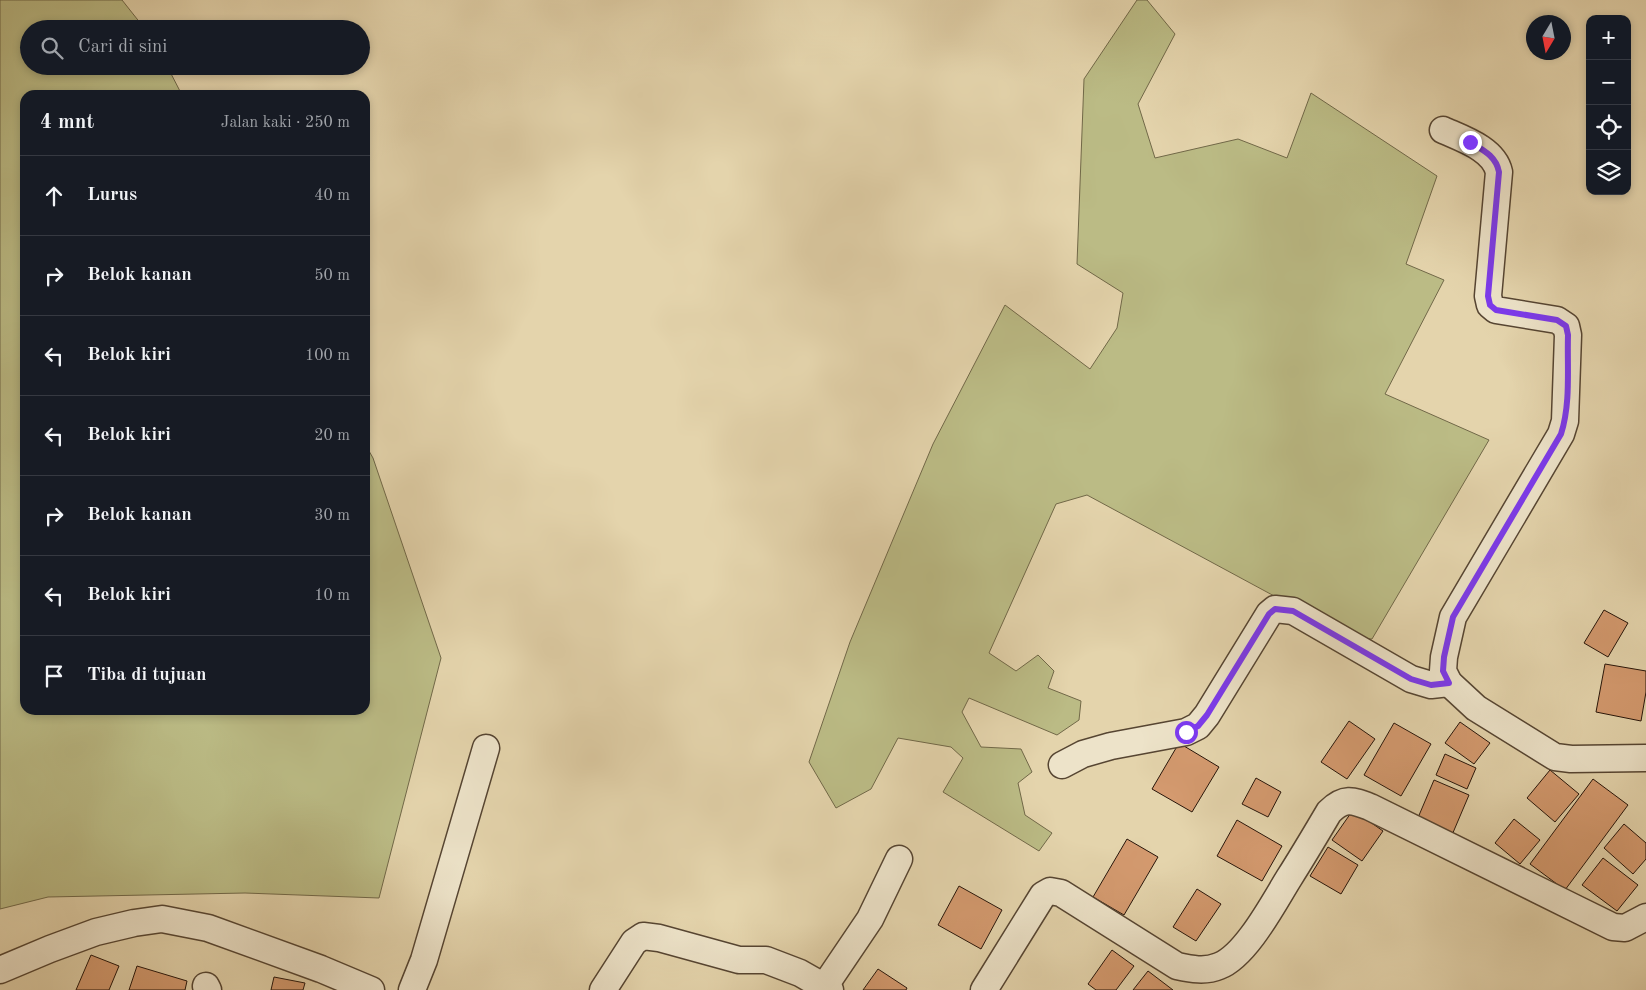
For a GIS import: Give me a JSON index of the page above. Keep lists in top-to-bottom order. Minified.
{"north":"bottom","page":{"map_buttons":["+","−"],"search":"Cari di sini","heading":["4 mnt","Jalan kaki · 250 m"],"list":[["Lurus","40 m"],["Belok kanan","50 m"],["Belok kiri","100 m"],["Belok kiri","20 m"],["Belok kanan","30 m"],["Belok kiri","10 m"],"Tiba di tujuan"]}}
